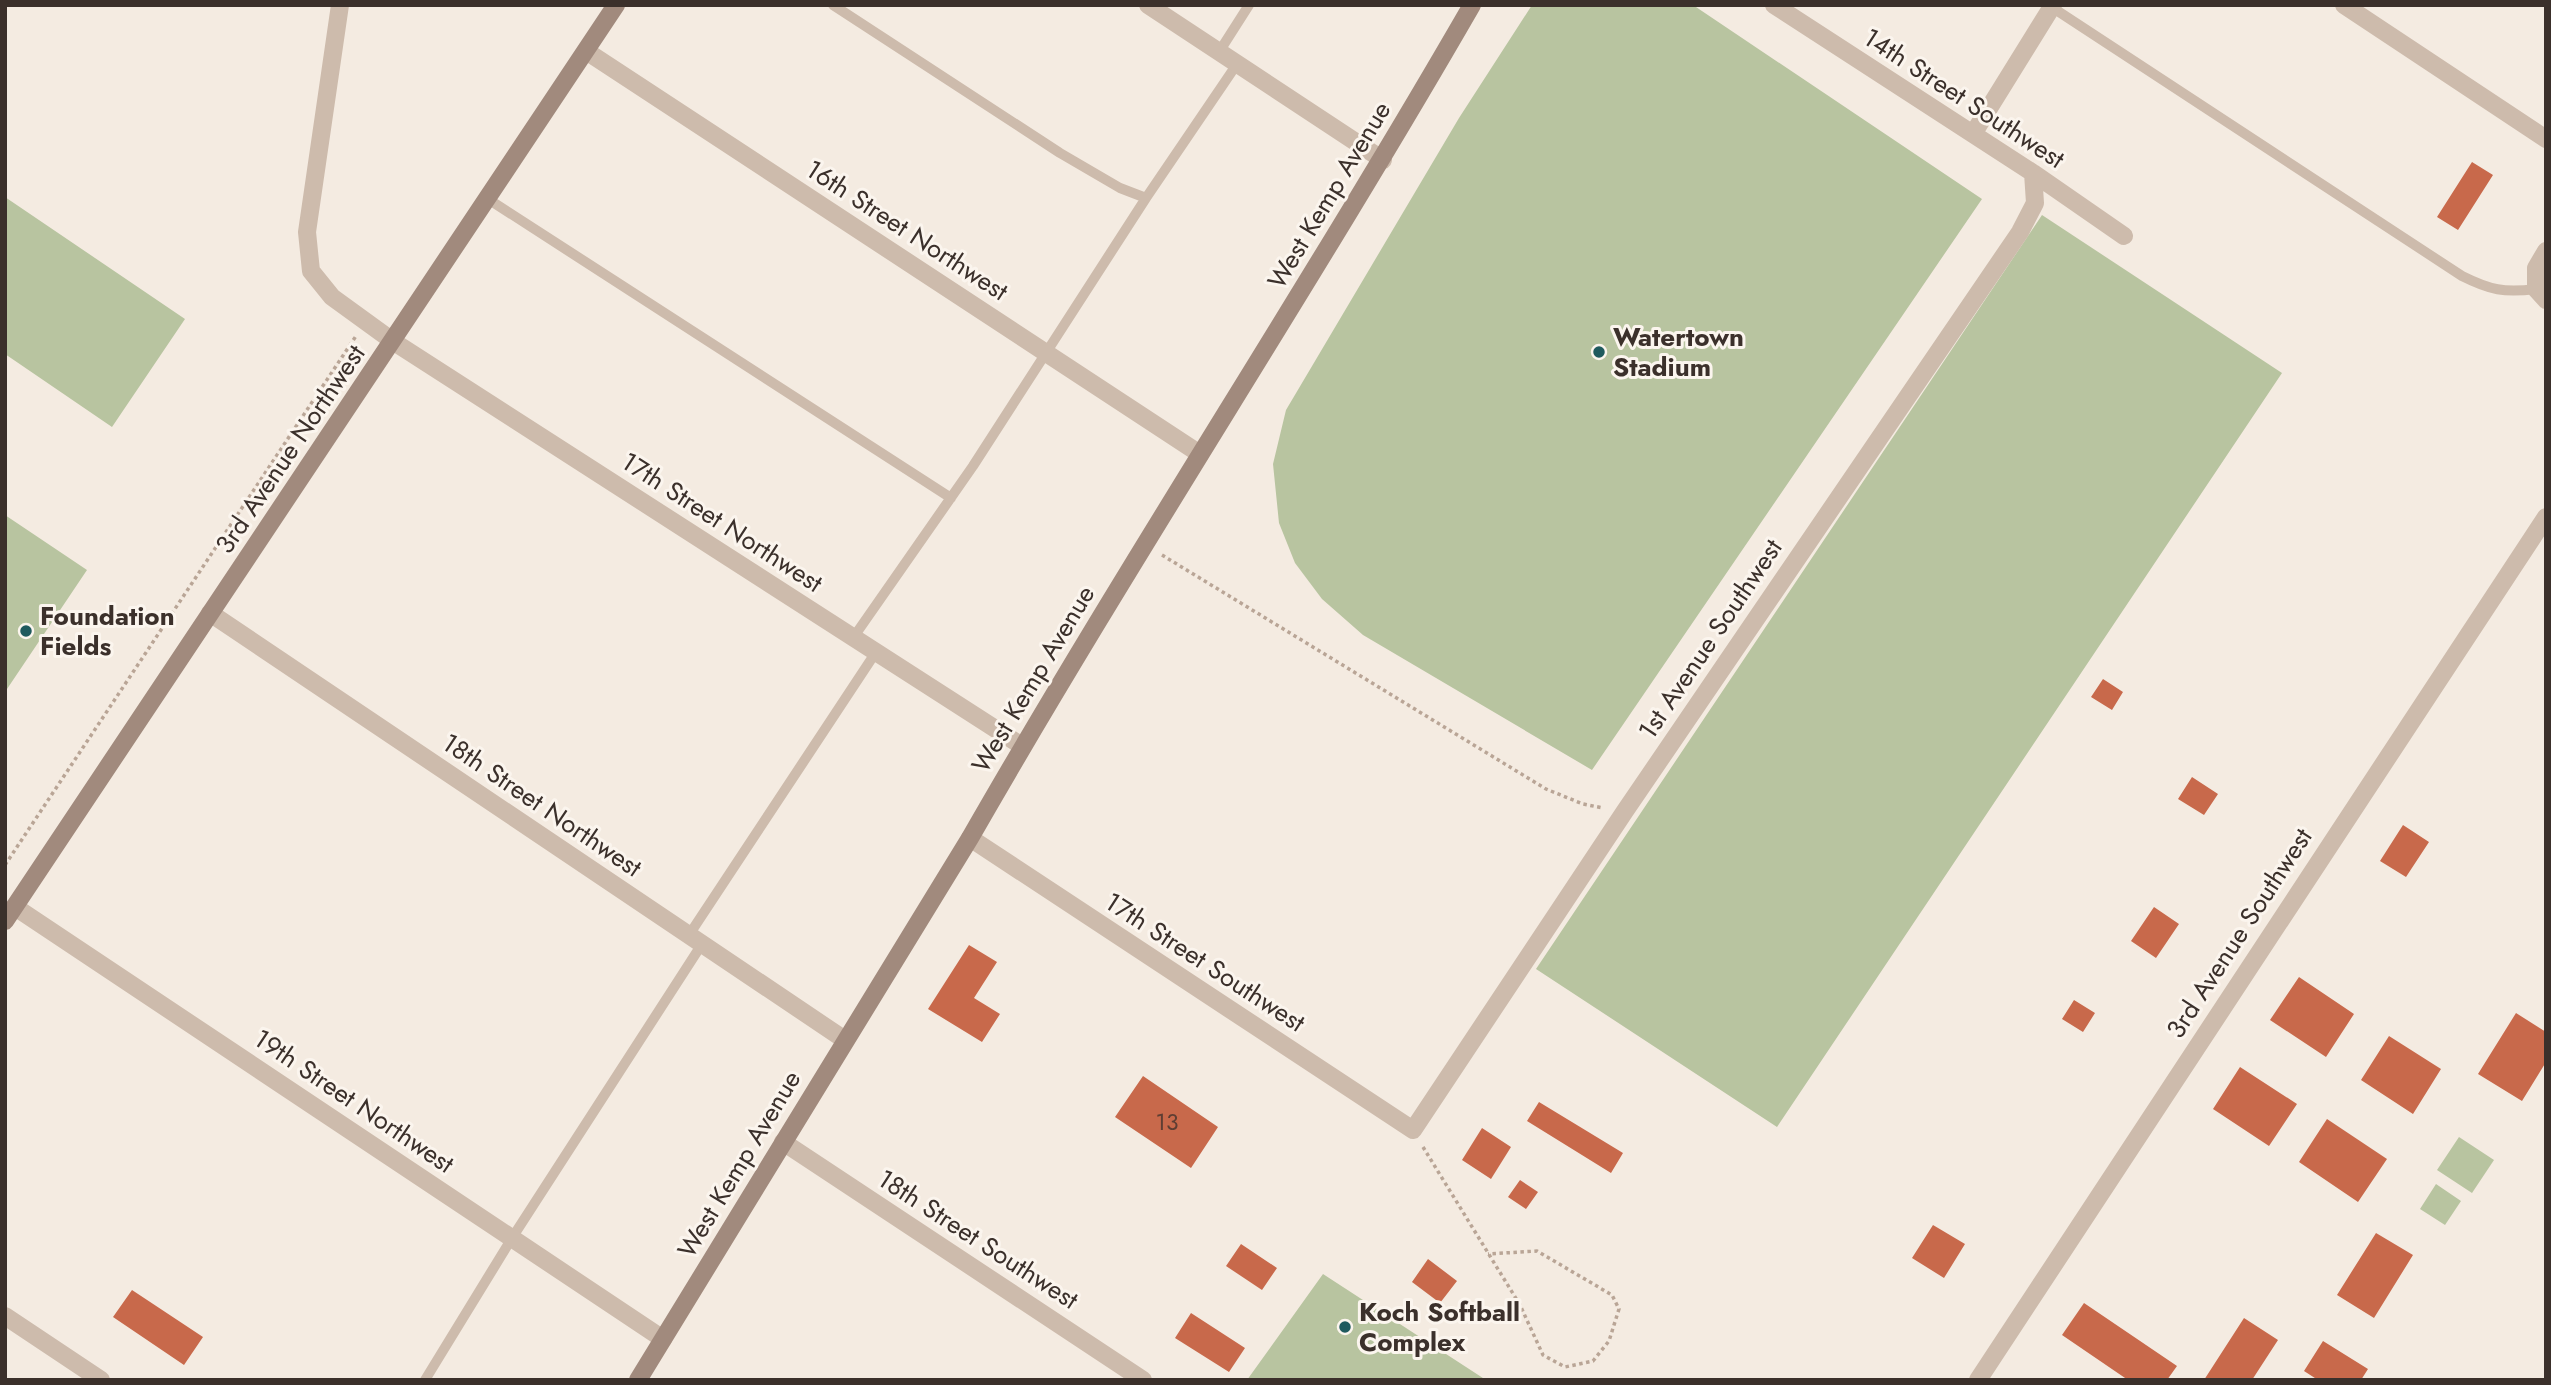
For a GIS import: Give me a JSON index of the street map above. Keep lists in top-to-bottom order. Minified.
{"streets":{"street":["14th Street Southwest","West Kemp Avenue","16th Street Northwest","3rd Avenue Northwest","17th Street Northwest","1st Avenue Southwest","18th Street Northwest","3rd Avenue Southwest","17th Street Southwest","19th Street Northwest","18th Street Southwest"]},"crossings":[["14th Street Southwest","1st Avenue Southwest"],["West Kemp Avenue","16th Street Northwest"],["West Kemp Avenue","17th Street Northwest"],["West Kemp Avenue","18th Street Northwest"],["West Kemp Avenue","17th Street Southwest"],["West Kemp Avenue","19th Street Northwest"],["West Kemp Avenue","18th Street Southwest"],["16th Street Northwest","3rd Avenue Northwest"],["3rd Avenue Northwest","17th Street Northwest"],["3rd Avenue Northwest","18th Street Northwest"],["3rd Avenue Northwest","19th Street Northwest"],["1st Avenue Southwest","17th Street Southwest"]],"places":["Watertown Stadium","Foundation Fields","Koch Softball Complex"],"house_numbers":["13"]}
